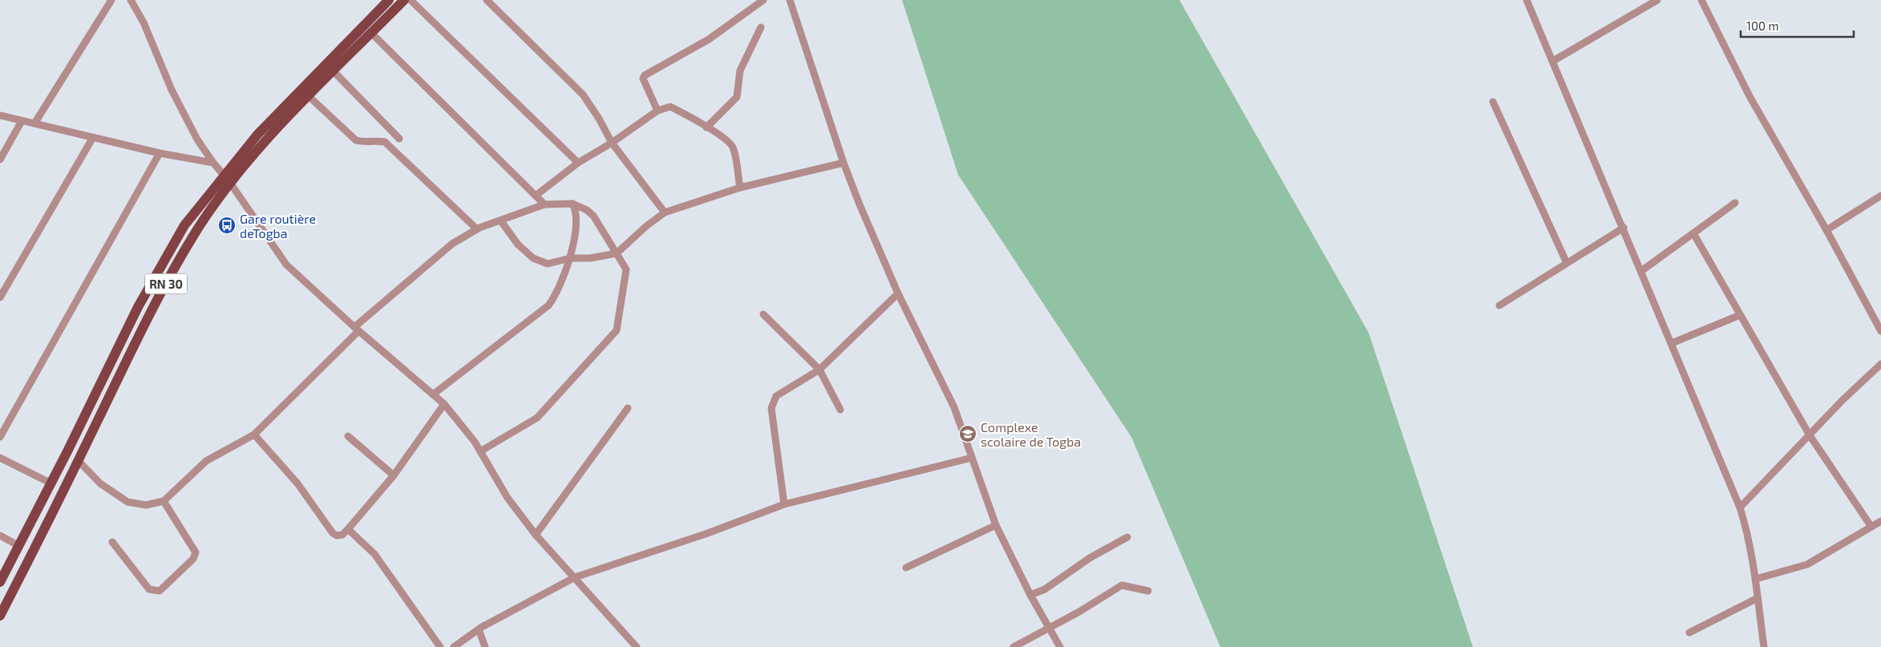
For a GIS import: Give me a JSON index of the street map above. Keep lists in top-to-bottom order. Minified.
{"streets":{"main road":["RN 30"]},"places":{"bus stop":["Gare routière deTogba"],"school or university":["Complexe scolaire de Togba"]},"scale_bar":"100 m"}
